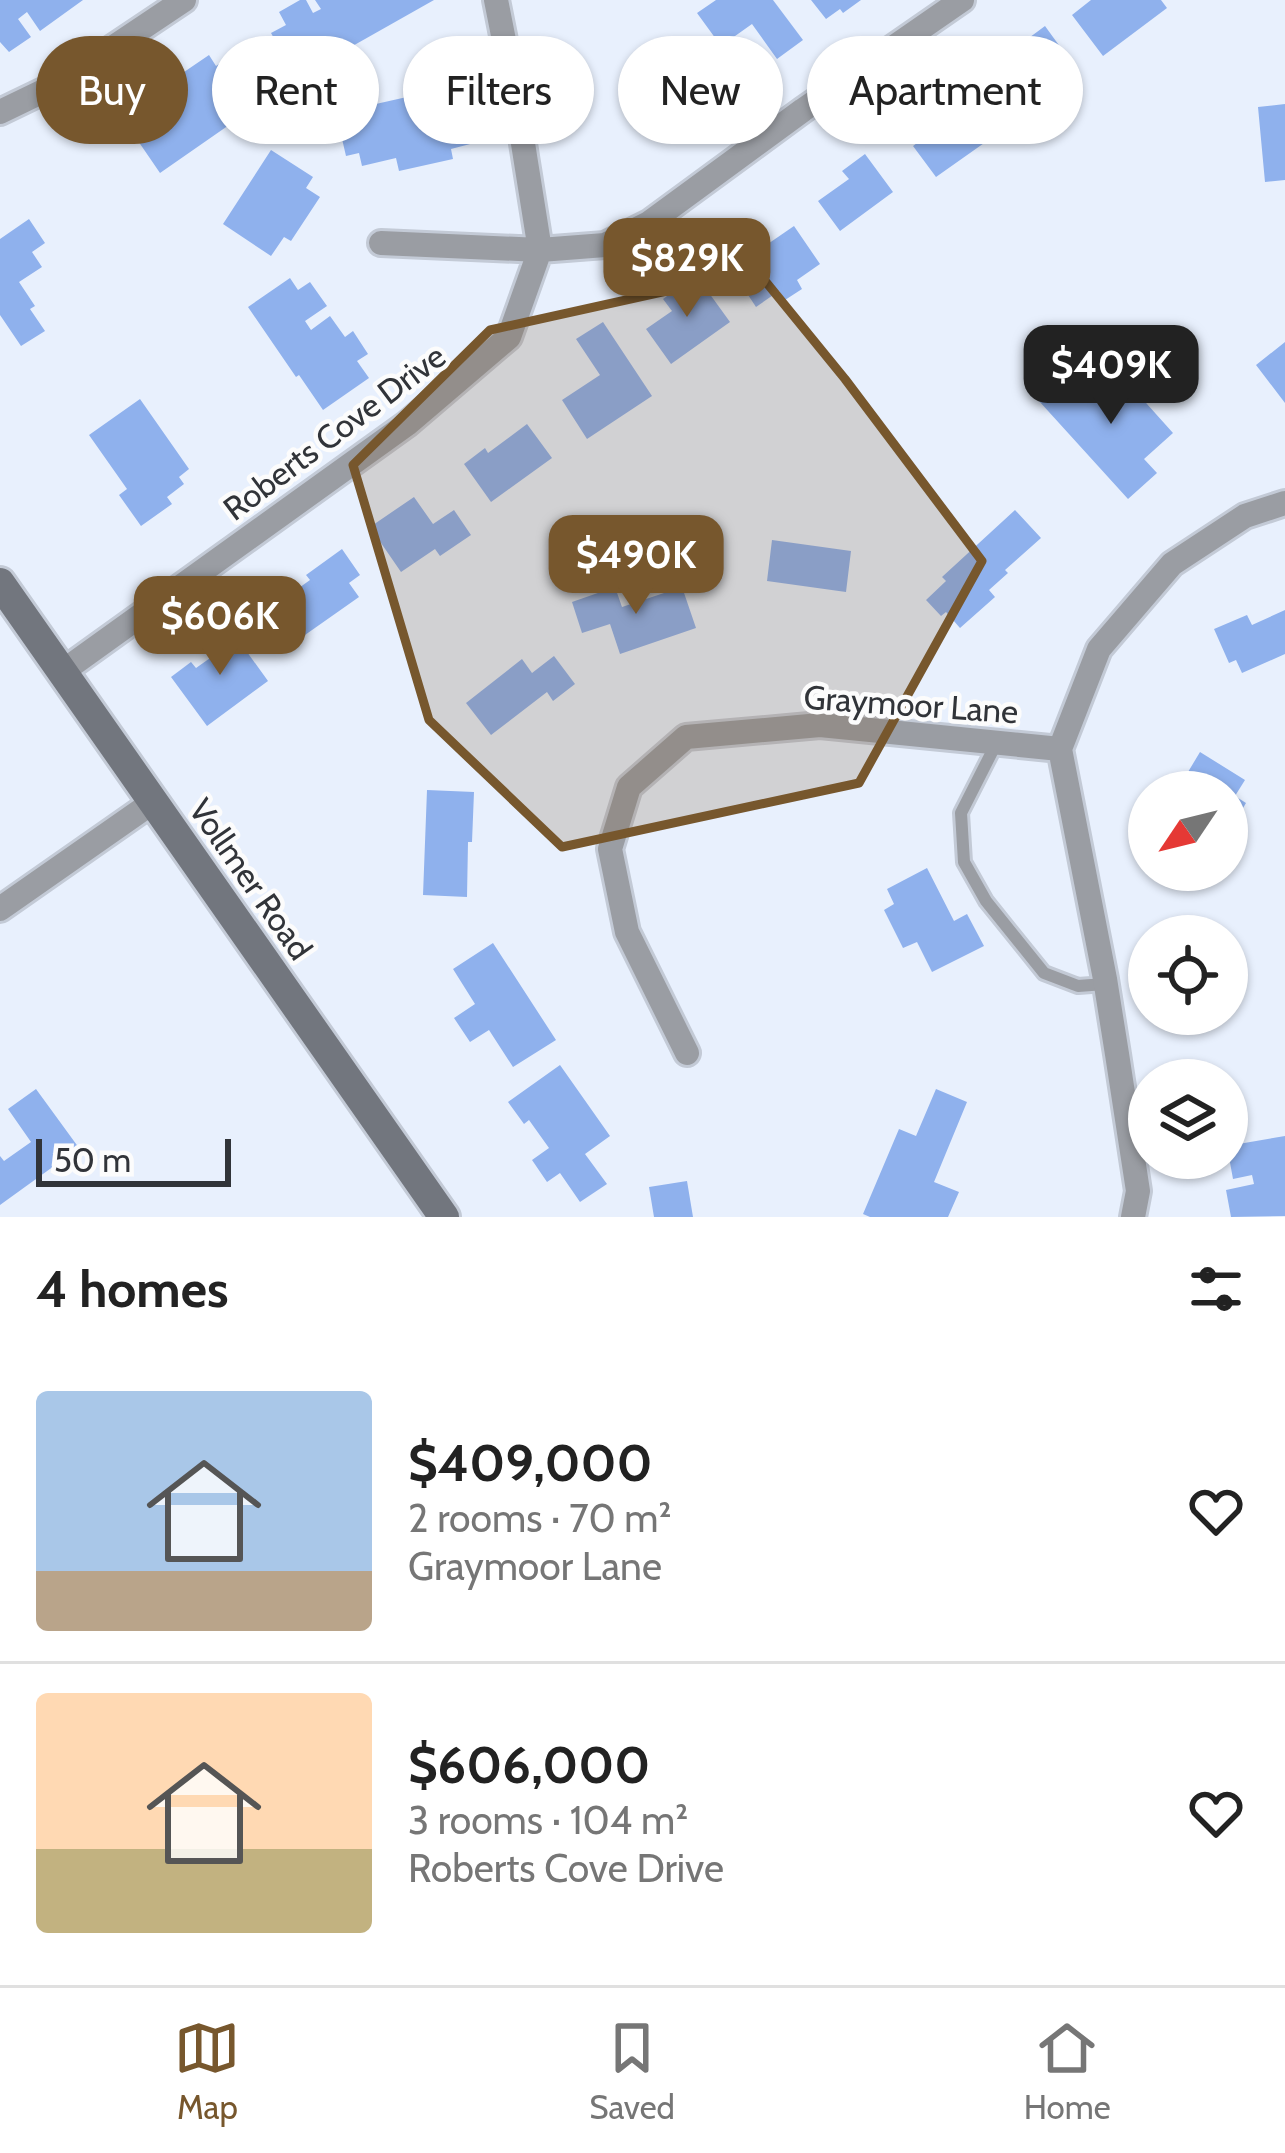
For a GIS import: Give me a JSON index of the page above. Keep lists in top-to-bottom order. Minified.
{"streets":{"main road":["Vollmer Road"],"street":["Roberts Cove Drive","Graymoor Lane"]},"crossings":[["Roberts Cove Drive","Vollmer Road"]],"scale_bar":"50 m","north":"bottom left","page":{"chip":["Buy","Rent","Filters","New","Apartment"],"price":["$829K","$409K","$490K","$606K"],"scale":"50 m","heading":"4 homes","list":[{"name":"$409,000","note":"2 rooms · 70 m² · Graymoor Lane"},{"name":"$606,000","note":"3 rooms · 104 m² · Roberts Cove Drive"}],"tabs":["Map","Saved","Home"]}}
